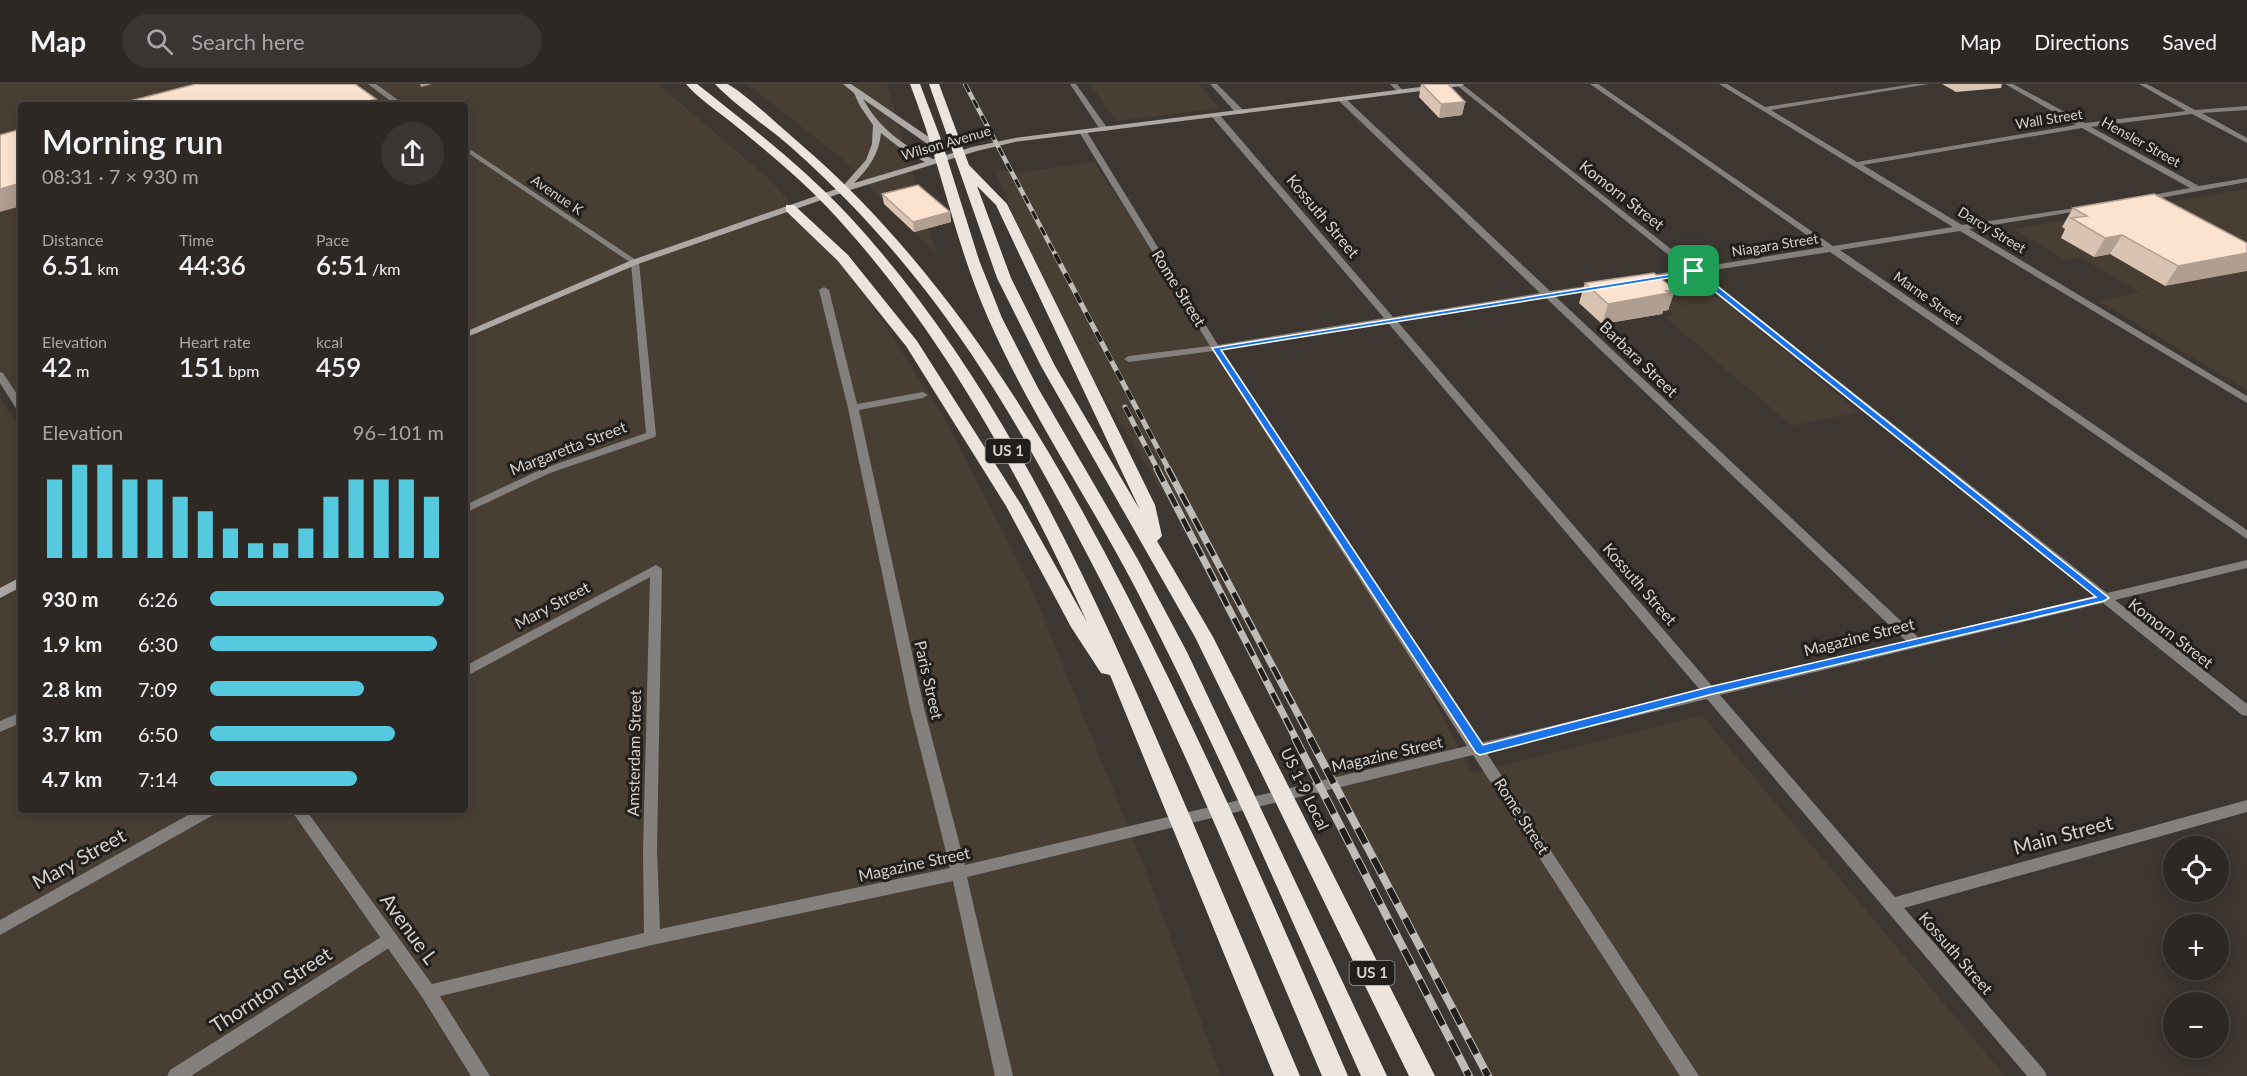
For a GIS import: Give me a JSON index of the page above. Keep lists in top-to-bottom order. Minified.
{"streets":{"highway":["US 1","US 1-9 Local"],"main road":["Wilson Avenue"],"street":["Wall Street","Hensler Street","Avenue K","Komorn Street","Kossuth Street","Darcy Street","Niagara Street","Rome Street","Marne Street","Barbara Street","Margaretta Street","Mary Street","Magazine Street","Paris Street","Amsterdam Street","Main Street","Avenue L","Thornton Street"]},"crossings":[["Wall Street","Hensler Street"],["Wall Street","Darcy Street"],["Wilson Avenue","Avenue K"],["Wilson Avenue","Komorn Street"],["Wilson Avenue","Kossuth Street"],["Wilson Avenue","Rome Street"],["Wilson Avenue","Barbara Street"],["Wilson Avenue","Margaretta Street"],["Avenue K","Margaretta Street"],["Komorn Street","Niagara Street"],["Komorn Street","Magazine Street"],["Kossuth Street","Magazine Street"],["Kossuth Street","Main Street"],["Darcy Street","Niagara Street"],["Niagara Street","Marne Street"],["Rome Street","Magazine Street"],["Barbara Street","Magazine Street"],["US 1","US 1-9 Local"],["Mary Street","Amsterdam Street"],["Magazine Street","Paris Street"],["Magazine Street","Amsterdam Street"],["Magazine Street","Avenue L"],["Avenue L","Thornton Street"]],"page":{"header":"Map","search":"Search here","nav":["Map","Directions","Saved"],"heading":["Morning run","08:31 · 7 × 930 m"],"stats":[["Distance","6.51 km"],["Time","44:36"],["Pace","6:51 /km"],["Elevation","42 m"],["Heart rate","151 bpm"],["kcal","459"]],"chart":["Elevation","96–101 m"],"list":[{"name":"930 m","note":"6:26"},{"name":"1.9 km","note":"6:30"},{"name":"2.8 km","note":"7:09"},{"name":"3.7 km","note":"6:50"},{"name":"4.7 km","note":"7:14"}],"map_buttons":["+","−"]}}
